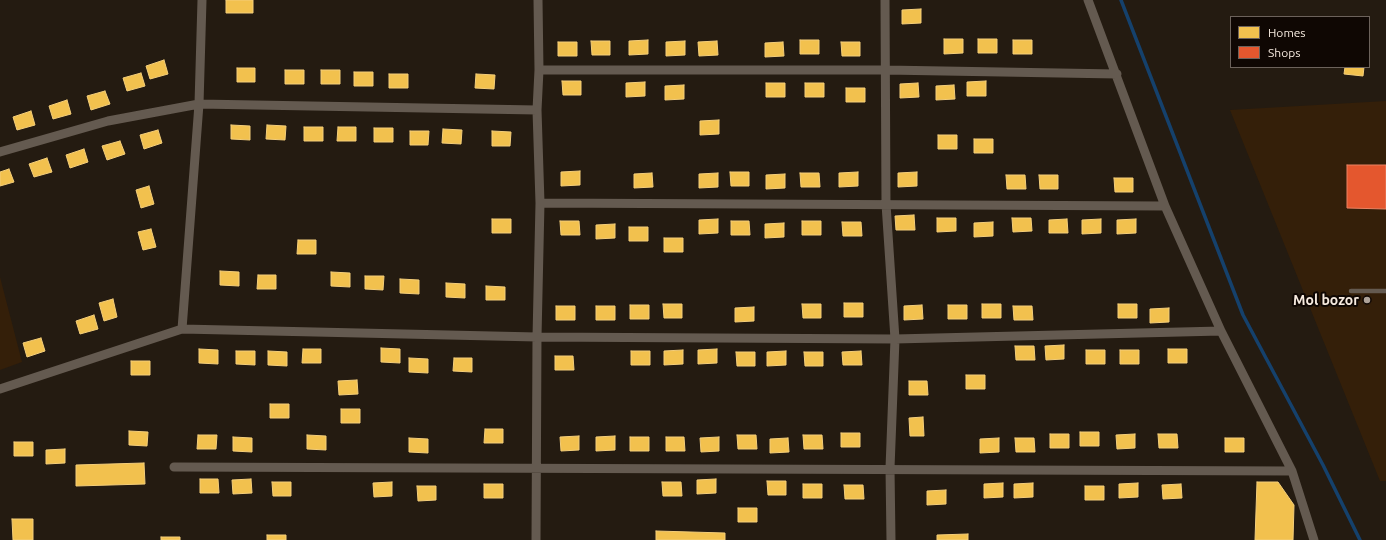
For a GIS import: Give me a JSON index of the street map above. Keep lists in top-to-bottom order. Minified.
{"places":["Mol bozor"],"legend":["Homes","Shops"]}
